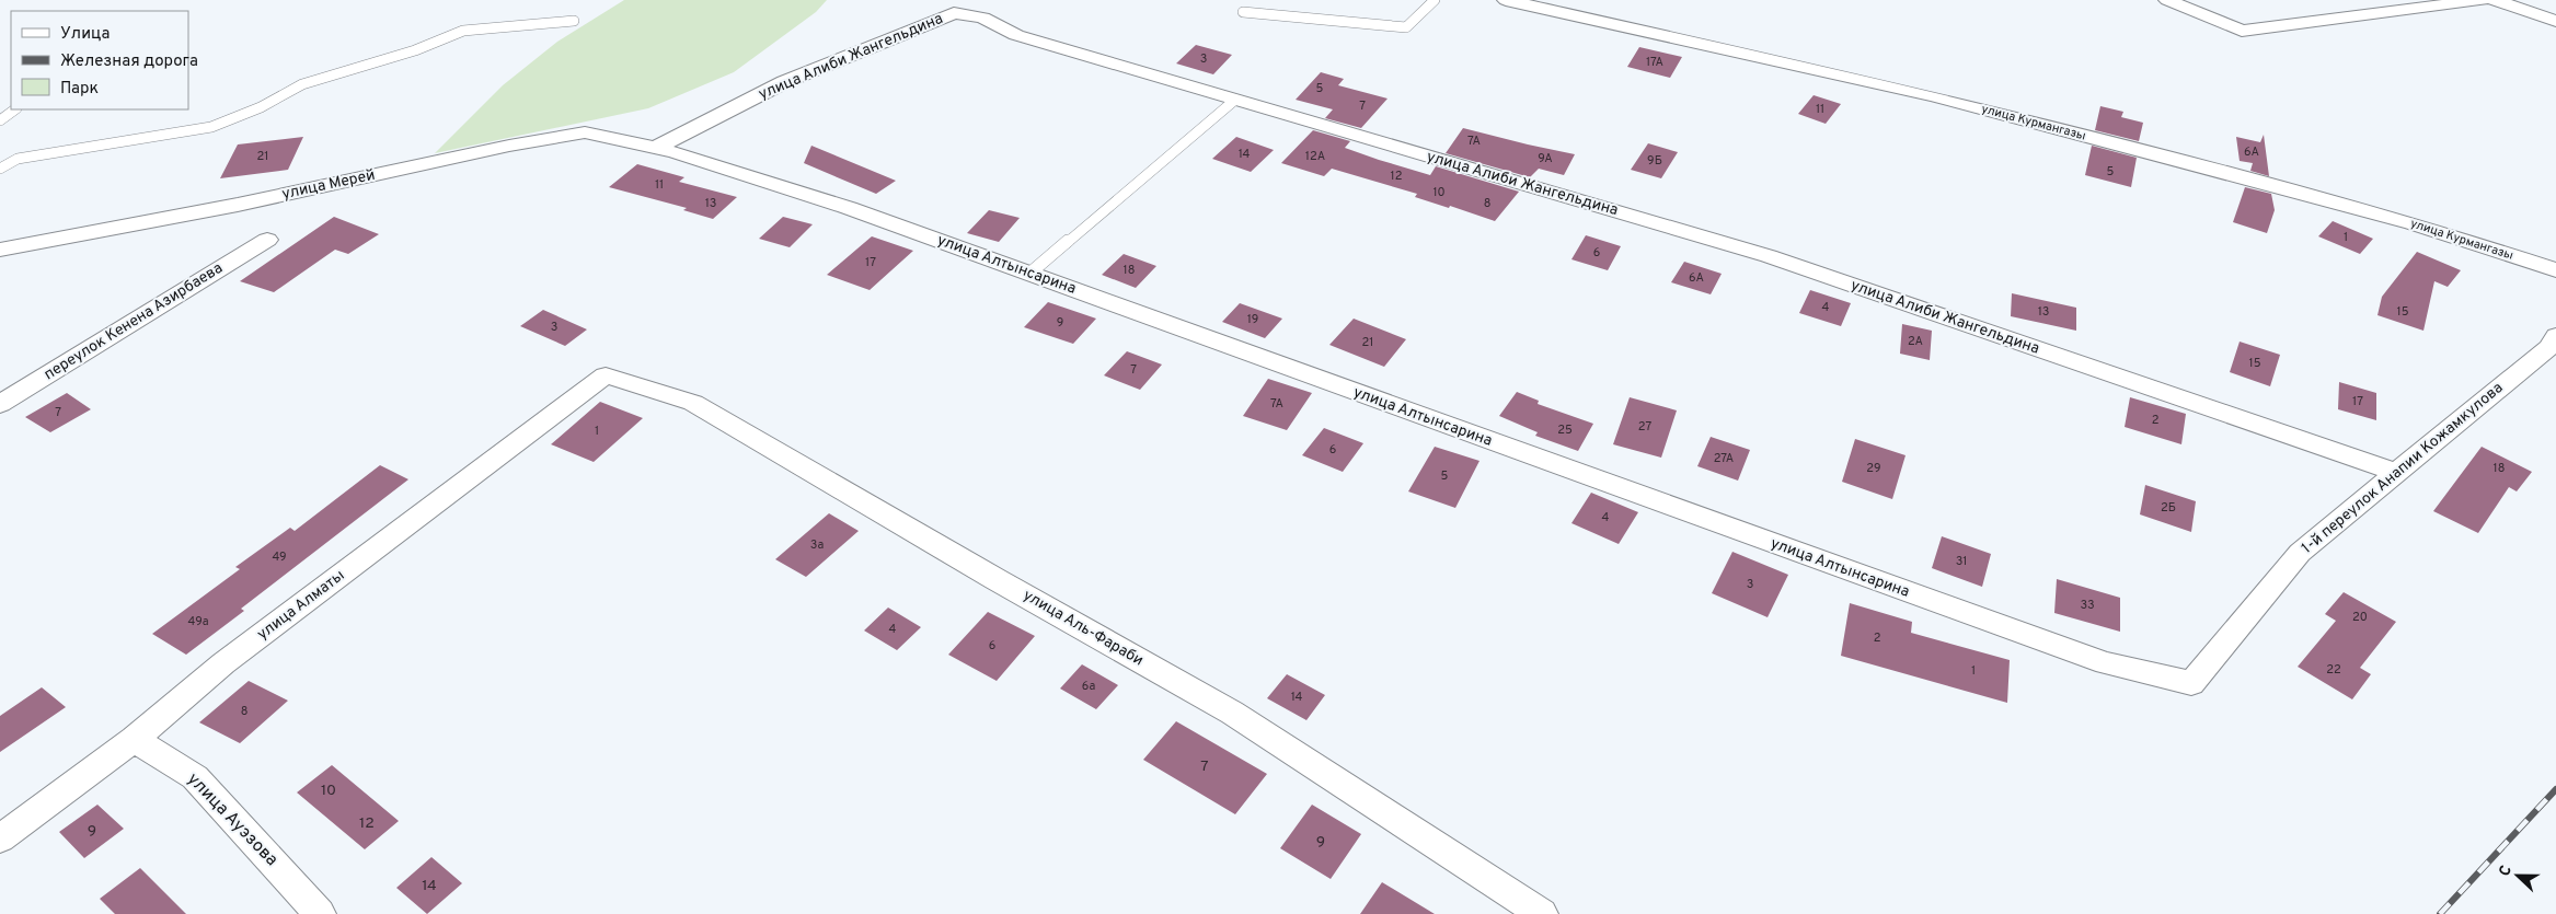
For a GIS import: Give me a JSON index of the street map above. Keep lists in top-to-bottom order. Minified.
{"streets":{"street":["улица Алиби Жангельдина","улица Курмангазы","улица Мерей","улица Алтынсарина","переулок Кенена Азирбаева","1-й переулок Анапии Кожамкулова","улица Алматы","улица Аль-Фараби","улица Ауэзова"]},"crossings":[["улица Алиби Жангельдина","улица Мерей"],["улица Алиби Жангельдина","улица Алтынсарина"],["улица Алиби Жангельдина","1-й переулок Анапии Кожамкулова"],["улица Мерей","улица Алтынсарина"],["улица Алтынсарина","1-й переулок Анапии Кожамкулова"],["улица Алматы","улица Аль-Фараби"],["улица Алматы","улица Ауэзова"]],"house_numbers":["3","17А","5","7","11","7А","6А","14","21","12А","9А","9Б","5","12","11","10","13","8","1","6","17","18","6А","4","13","15","19","9","3","2А","21","15","7","17","7А","7","2","27","25","1","6","27А","29","18","5","2Б","4","3а","49","31","3","33","20","49а","4","2","6","22","1","6а","14","8","7","10","12","9","9","14"],"legend":["Улица","Железная дорога","Парк"],"north":"left"}
